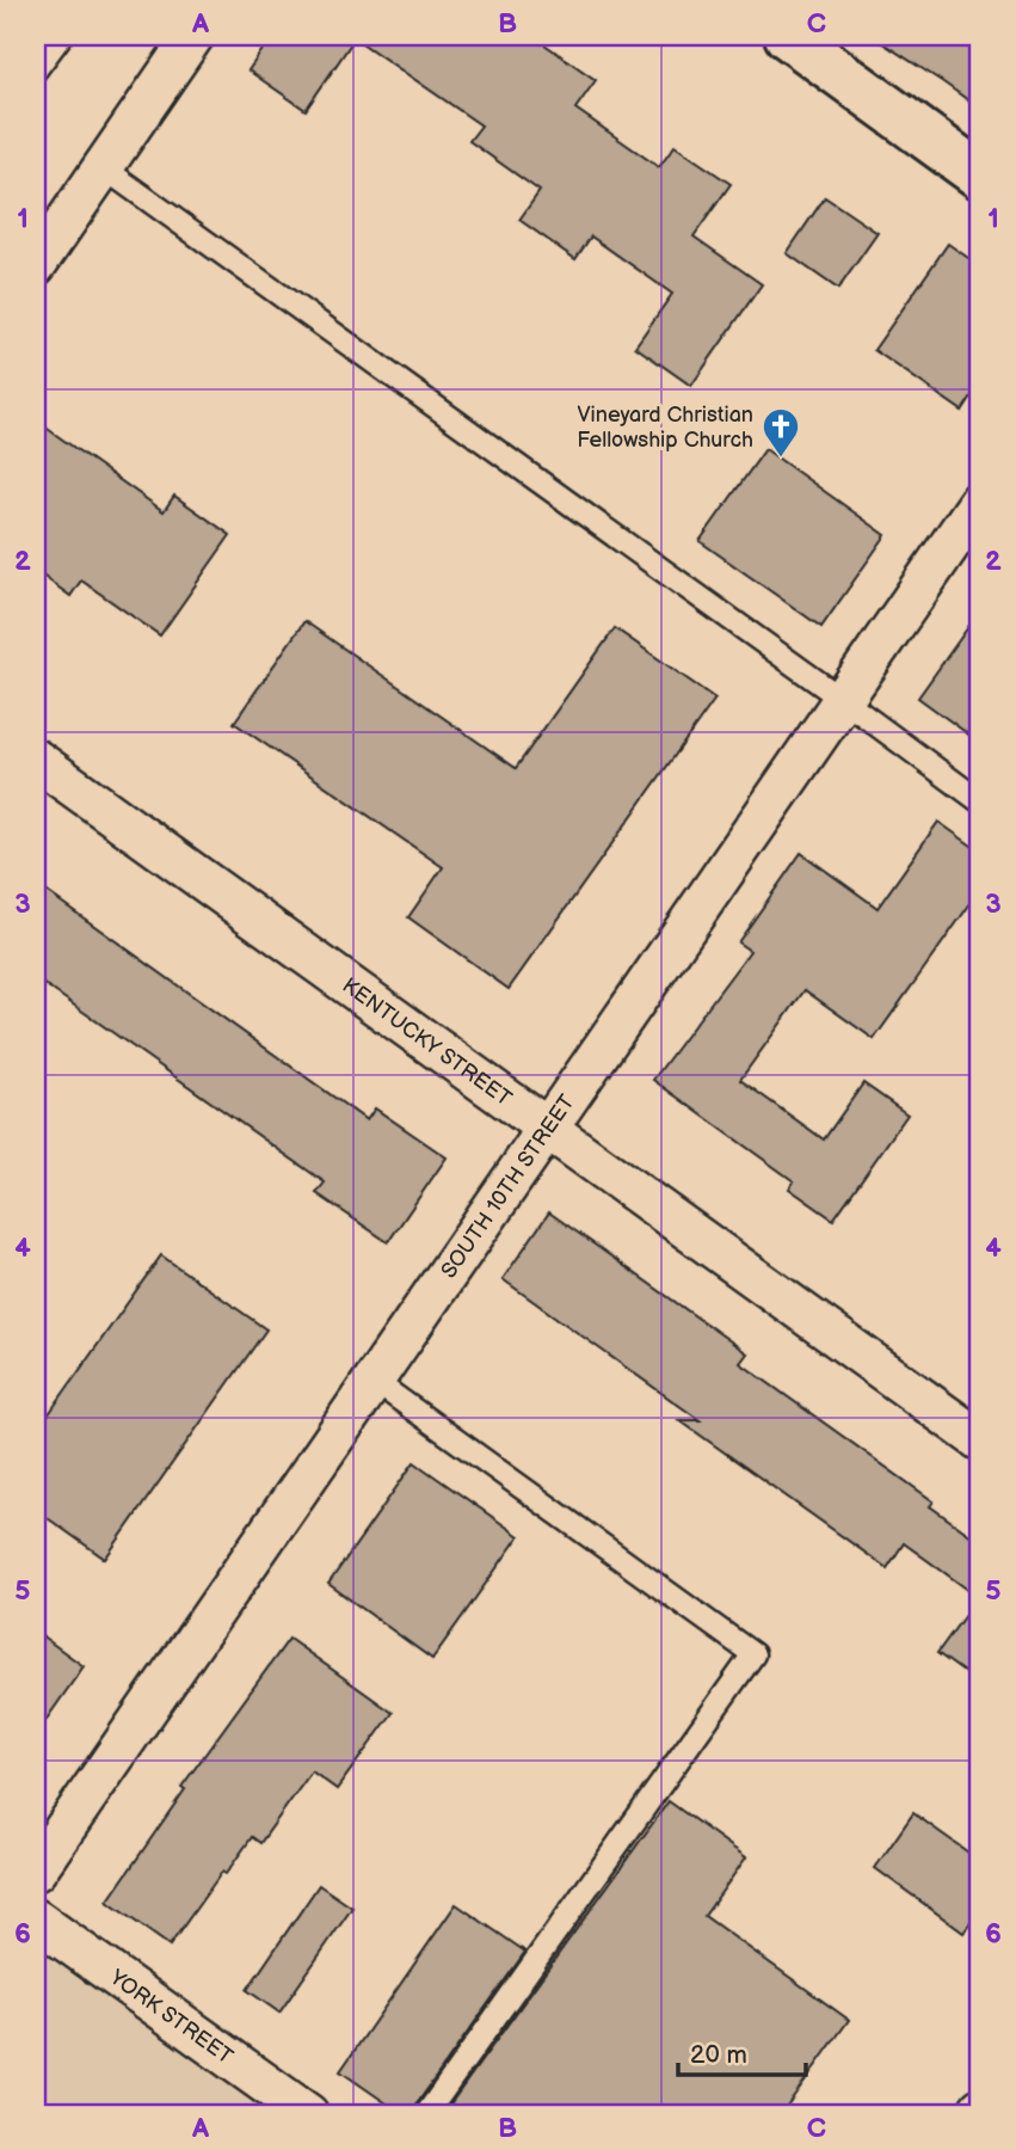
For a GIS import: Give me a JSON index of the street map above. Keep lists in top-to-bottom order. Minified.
{"streets":{"street":["KENTUCKY STREET","SOUTH 10TH STREET","YORK STREET"]},"crossings":[["KENTUCKY STREET","SOUTH 10TH STREET"]],"places":{"church":["Vineyard Christian Fellowship Church"]},"scale_bar":"20 m","grid":{"columns":["A","B","C"],"rows":["1","2","3","4","5","6"]}}
